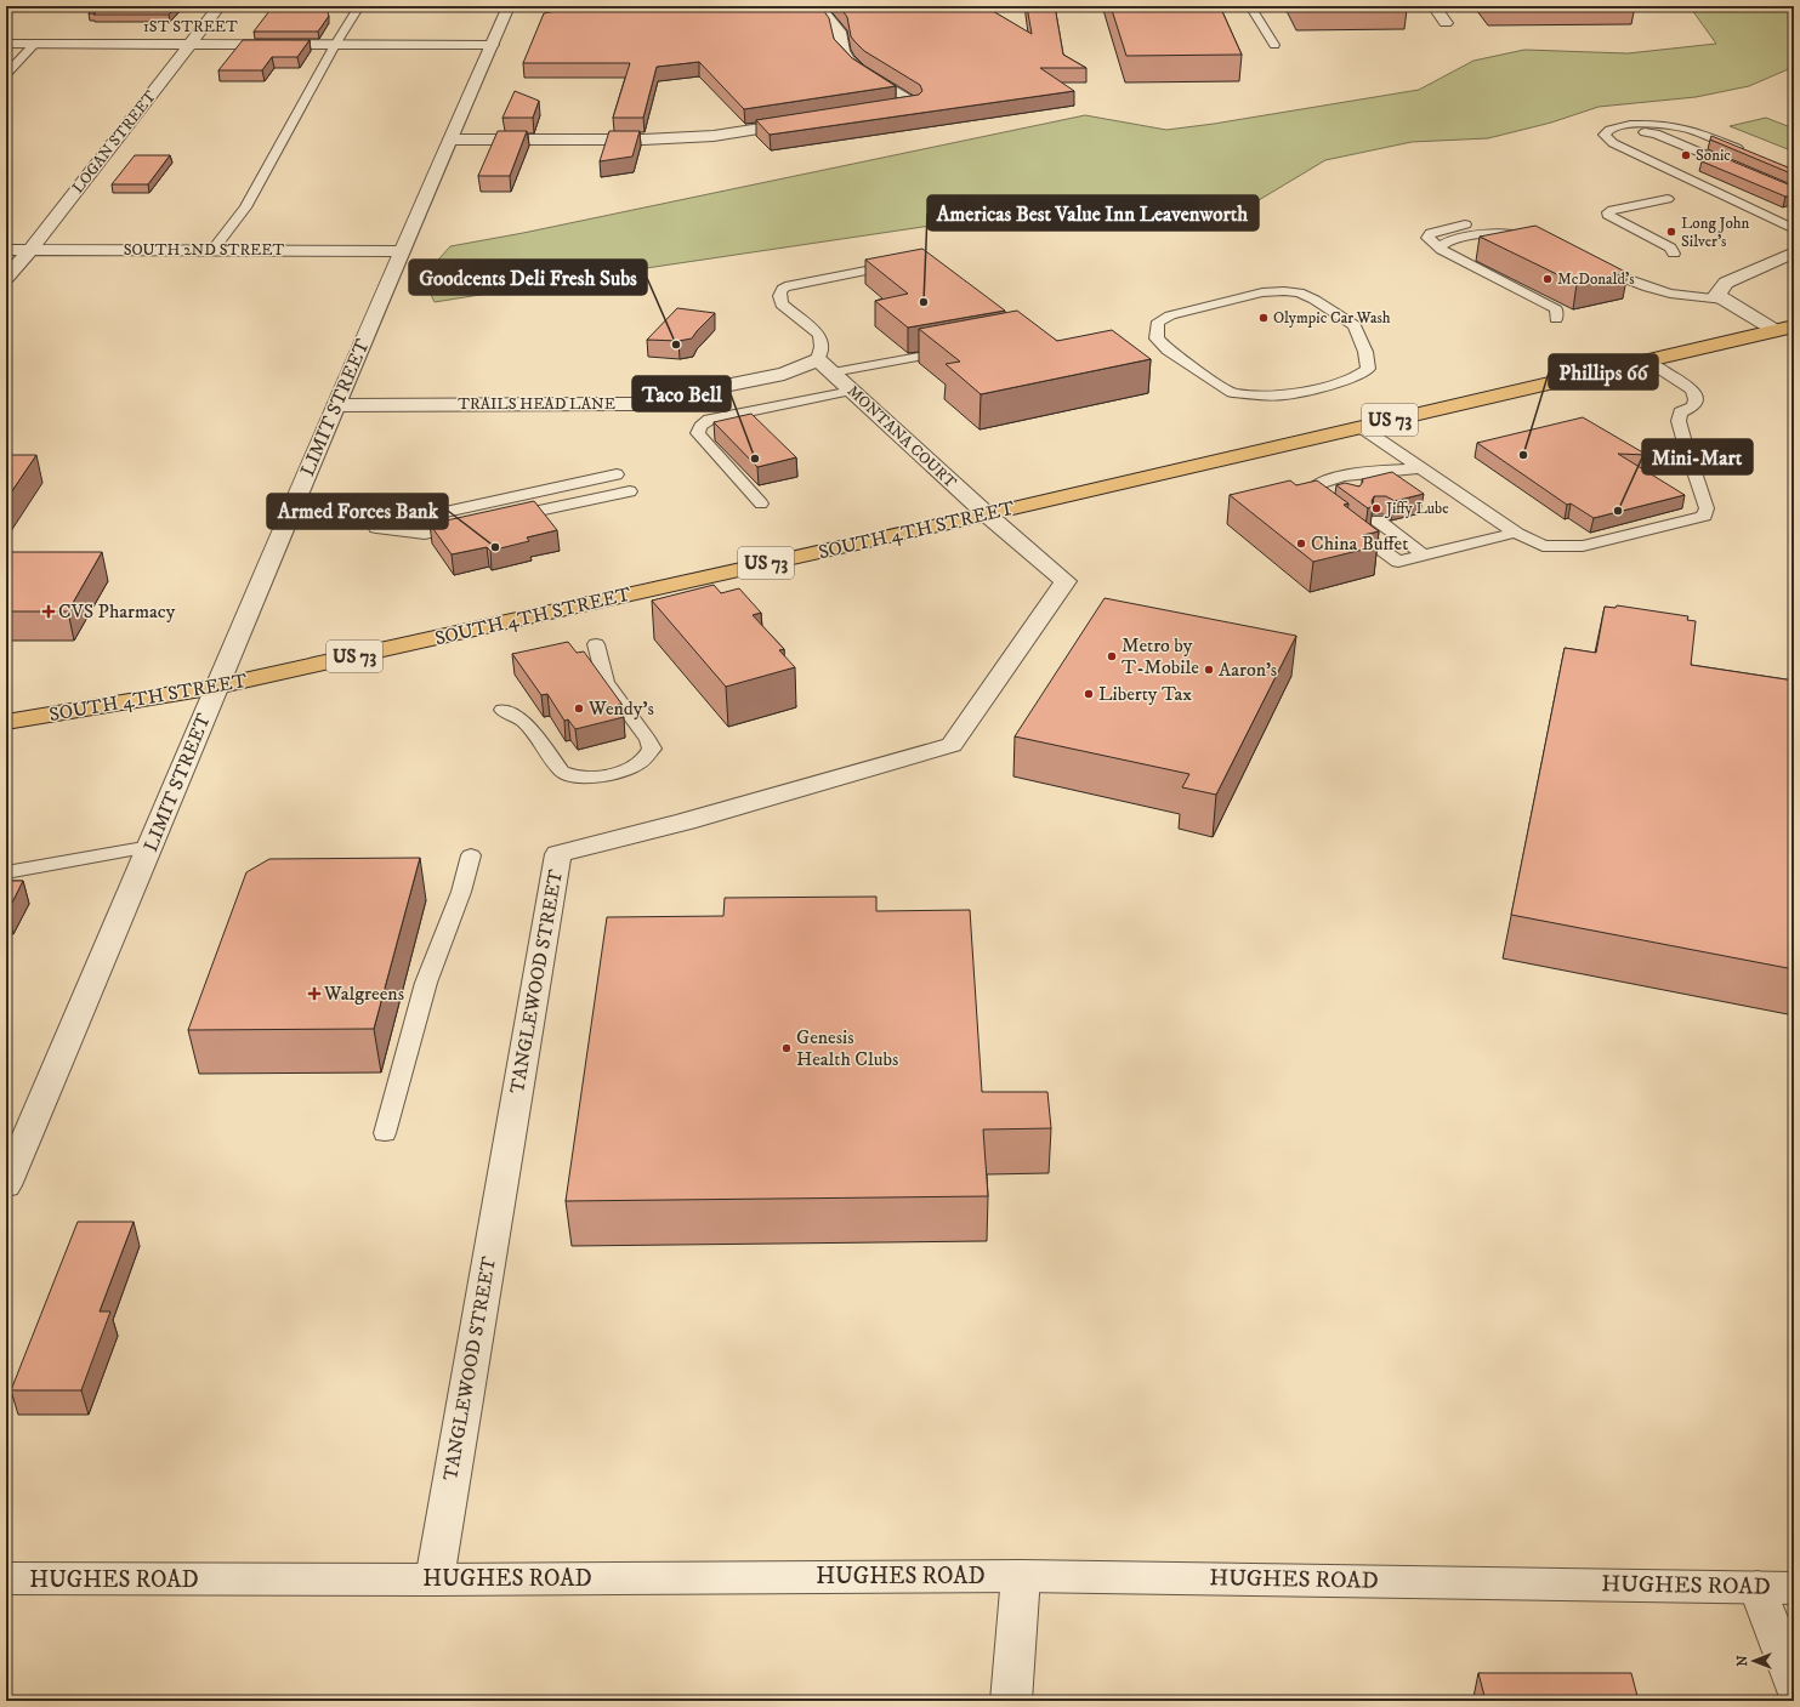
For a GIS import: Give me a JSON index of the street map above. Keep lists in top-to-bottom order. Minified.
{"streets":{"highway":["US 73","SOUTH 4TH STREET"],"street":["1ST STREET","LOGAN STREET","SOUTH 2ND STREET","TRAILS HEAD LANE","LIMIT STREET","MONTANA COURT","TANGLEWOOD STREET","HUGHES ROAD"]},"crossings":[["1ST STREET","LOGAN STREET"],["1ST STREET","LIMIT STREET"],["LOGAN STREET","SOUTH 2ND STREET"],["SOUTH 2ND STREET","LIMIT STREET"],["TRAILS HEAD LANE","LIMIT STREET"],["TRAILS HEAD LANE","MONTANA COURT"],["LIMIT STREET","SOUTH 4TH STREET"],["MONTANA COURT","SOUTH 4TH STREET"],["MONTANA COURT","TANGLEWOOD STREET"],["SOUTH 4TH STREET","TANGLEWOOD STREET"],["TANGLEWOOD STREET","HUGHES ROAD"]],"places":{"other":["Sonic","Long John Silver's","McDonald's","Americas Best Value Inn Leavenworth","Olympic Car Wash","Goodcents Deli Fresh Subs","Phillips 66","Taco Bell","Jiffy Lube","Mini-Mart","China Buffet","Armed Forces Bank","Metro by T-Mobile","Aaron's","Liberty Tax","Wendy's","Genesis Health Clubs"],"health":["CVS Pharmacy","Walgreens"]},"north":"left"}
